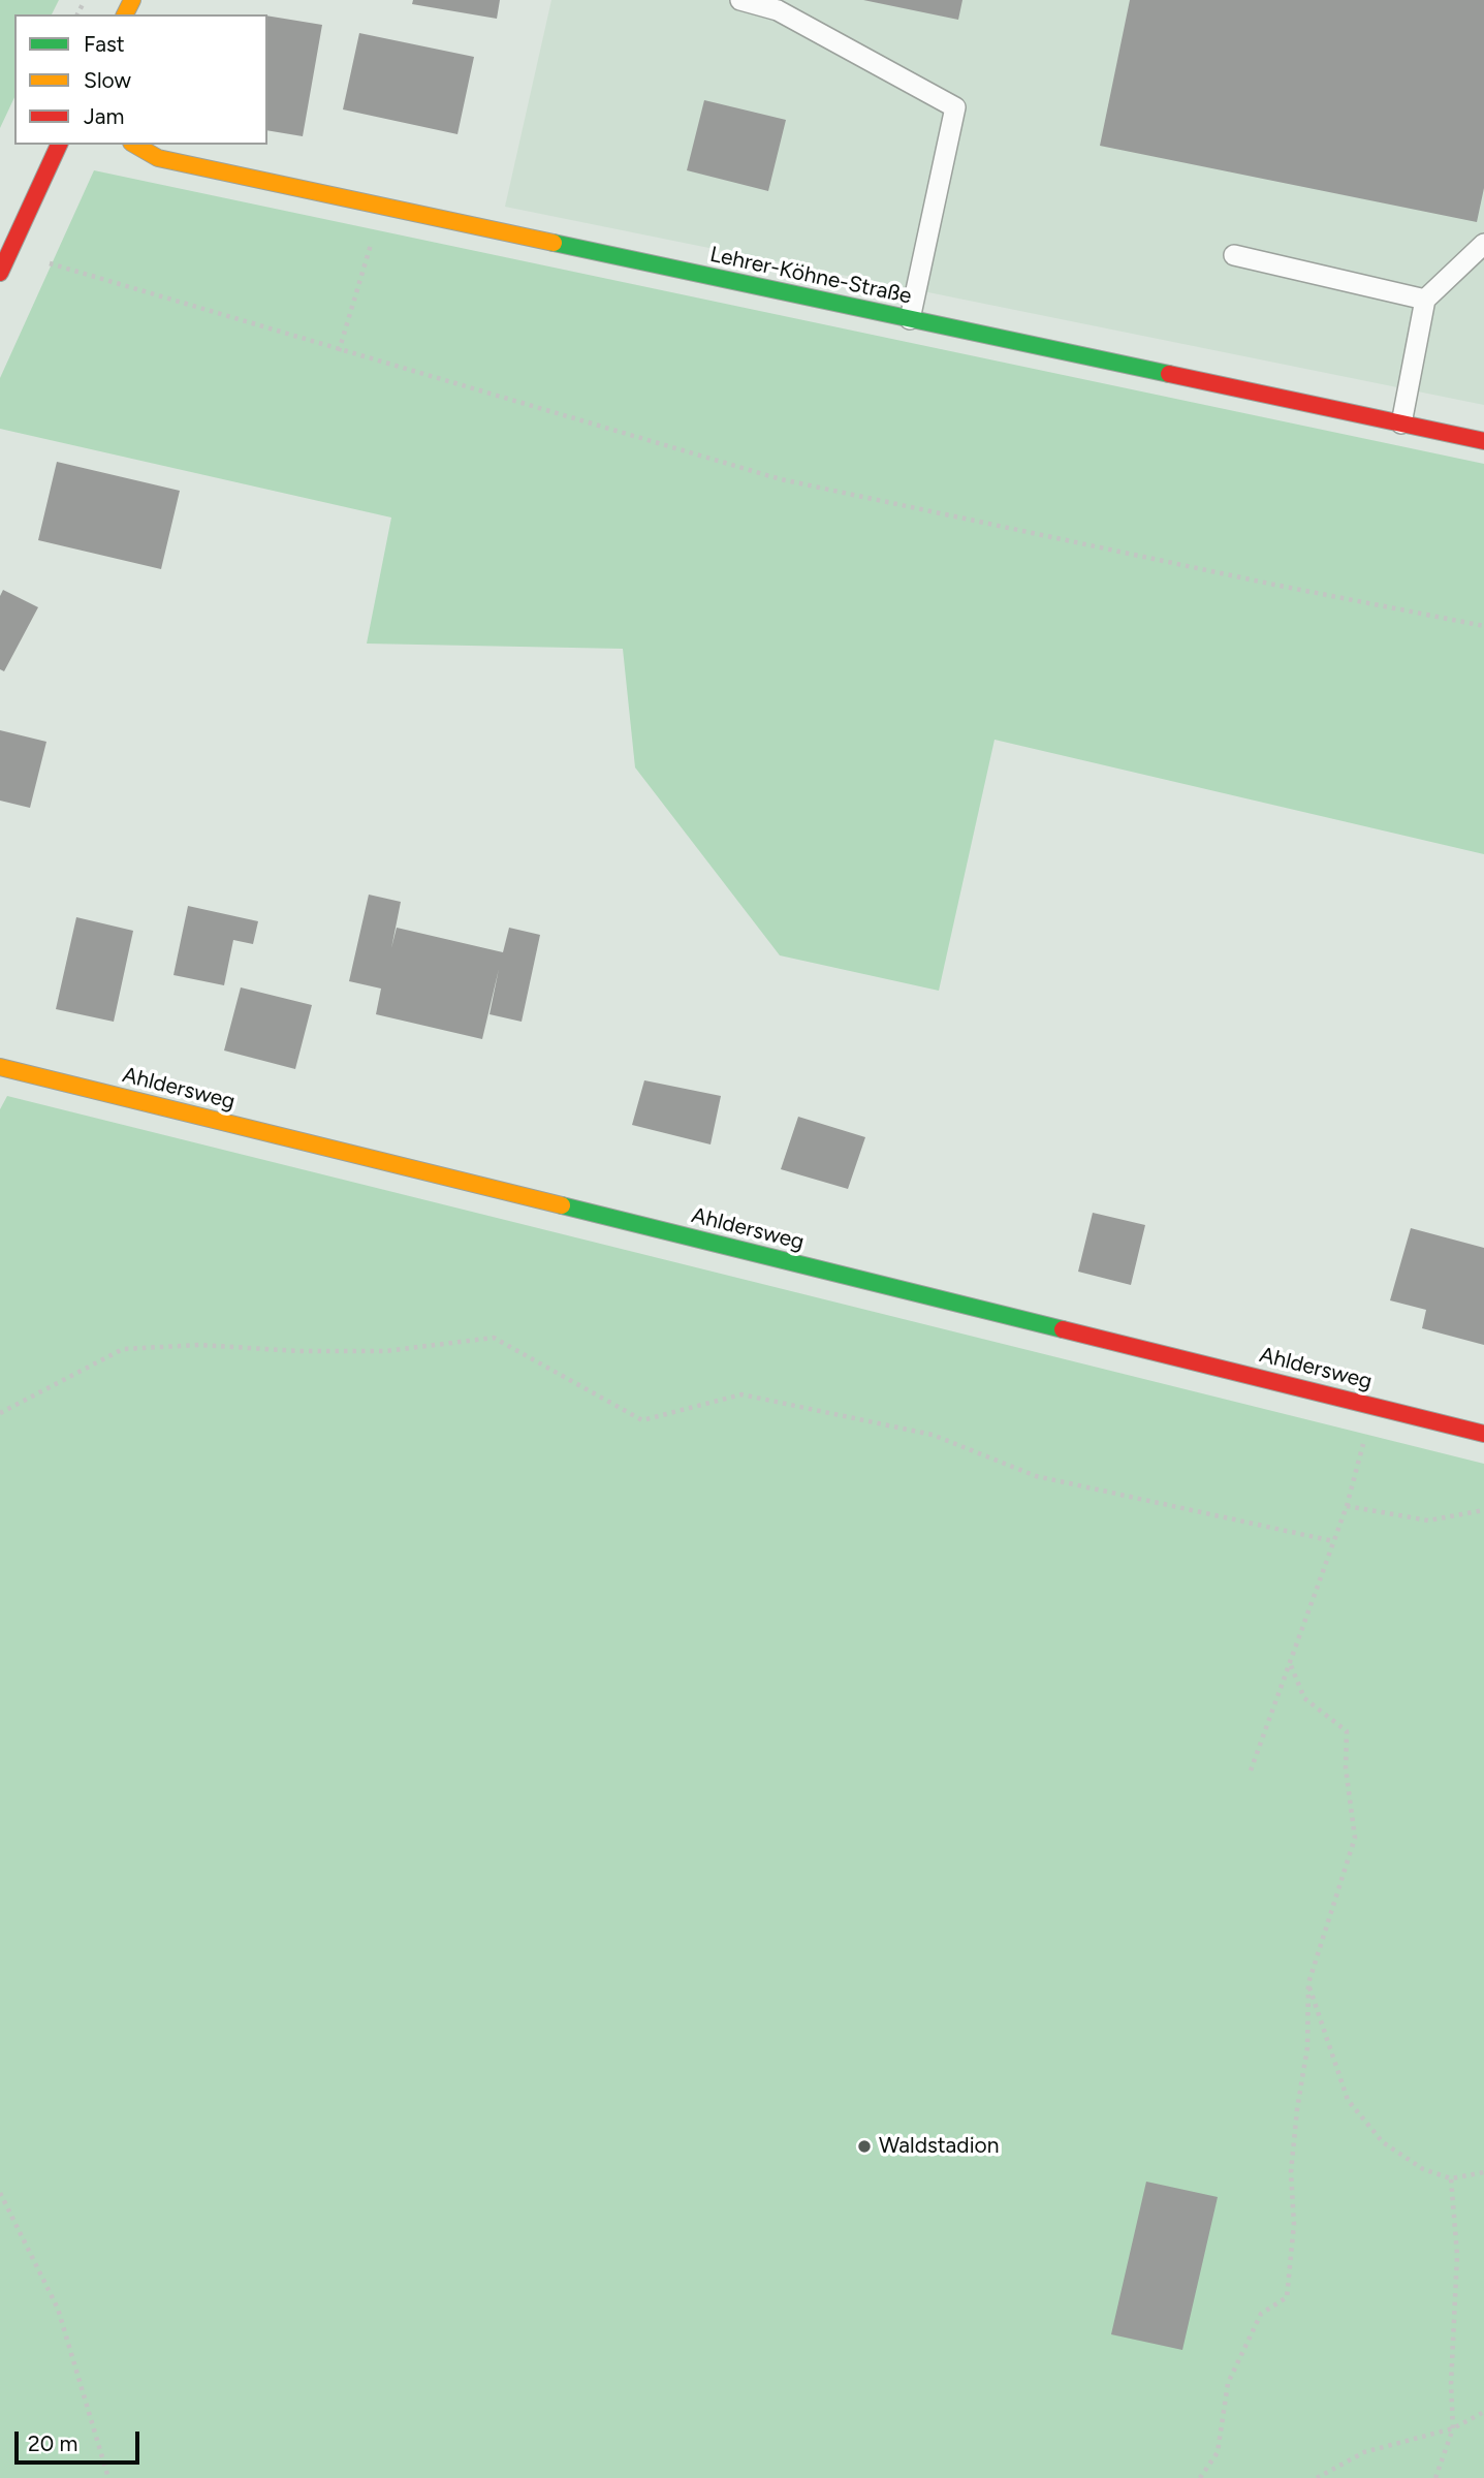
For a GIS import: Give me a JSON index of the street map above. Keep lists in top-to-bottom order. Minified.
{"streets":{"street":["Lehrer-Köhne-Straße","Ahldersweg"]},"places":["Waldstadion"],"legend":["Fast","Slow","Jam"],"scale_bar":"20 m"}
